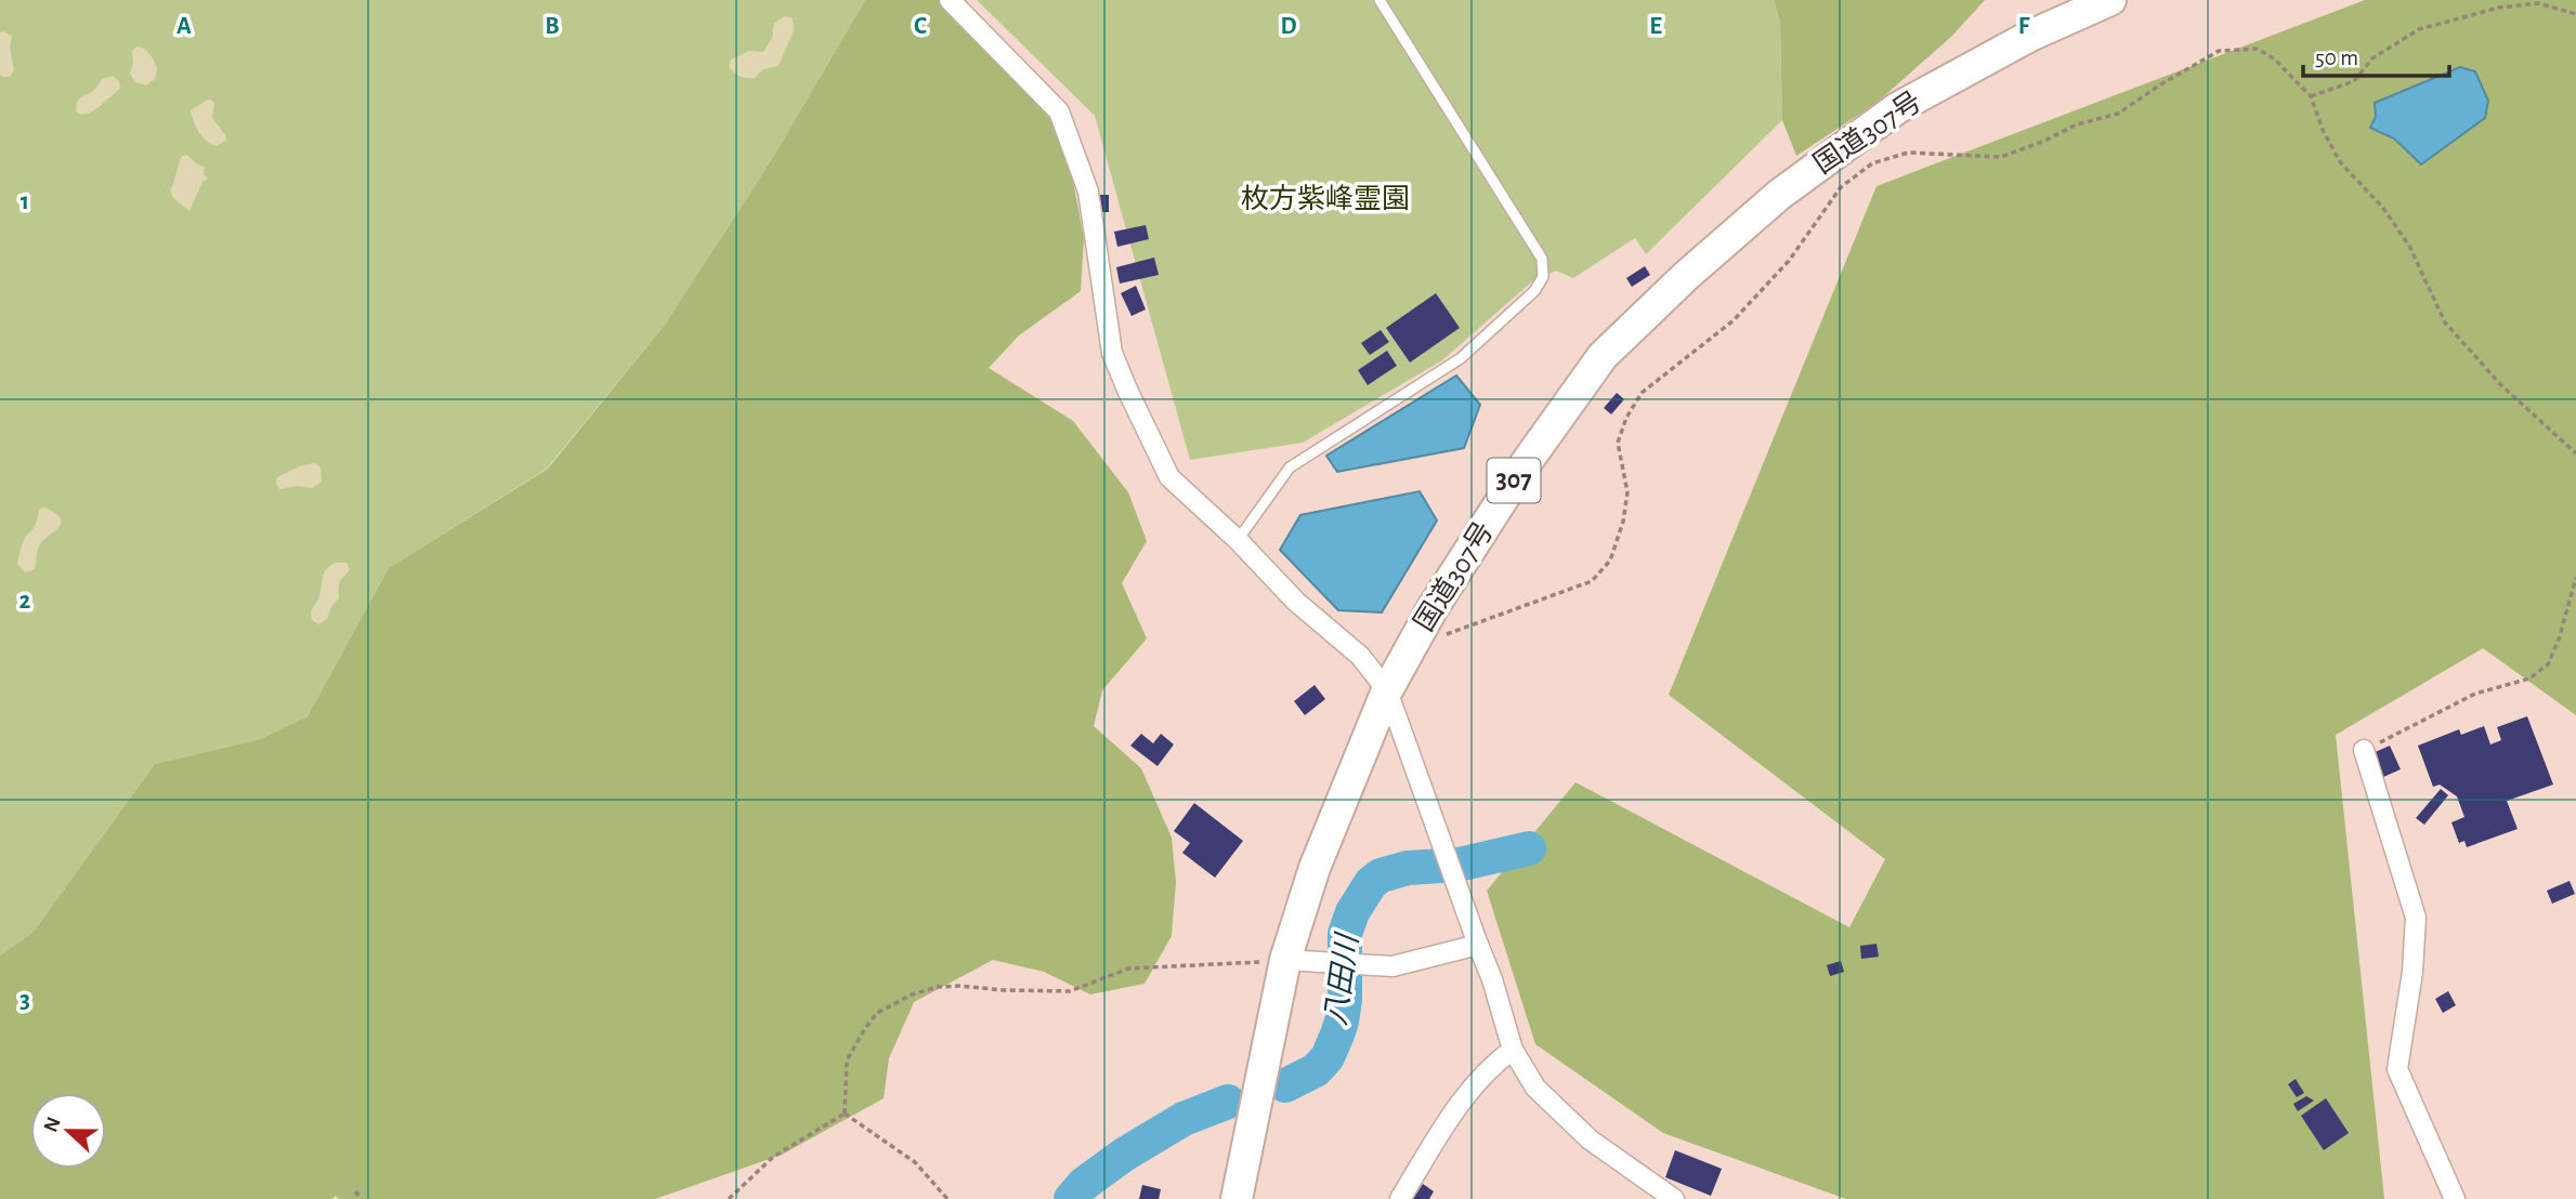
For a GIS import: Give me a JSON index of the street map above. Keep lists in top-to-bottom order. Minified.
{"streets":{"highway":["国道307号","307"]},"water":["八田川"],"parks":["枚方紫峰霊園"],"scale_bar":"50 m","north":"left","grid":{"columns":["A","B","C","D","E","F"],"rows":["1","2","3"]}}
